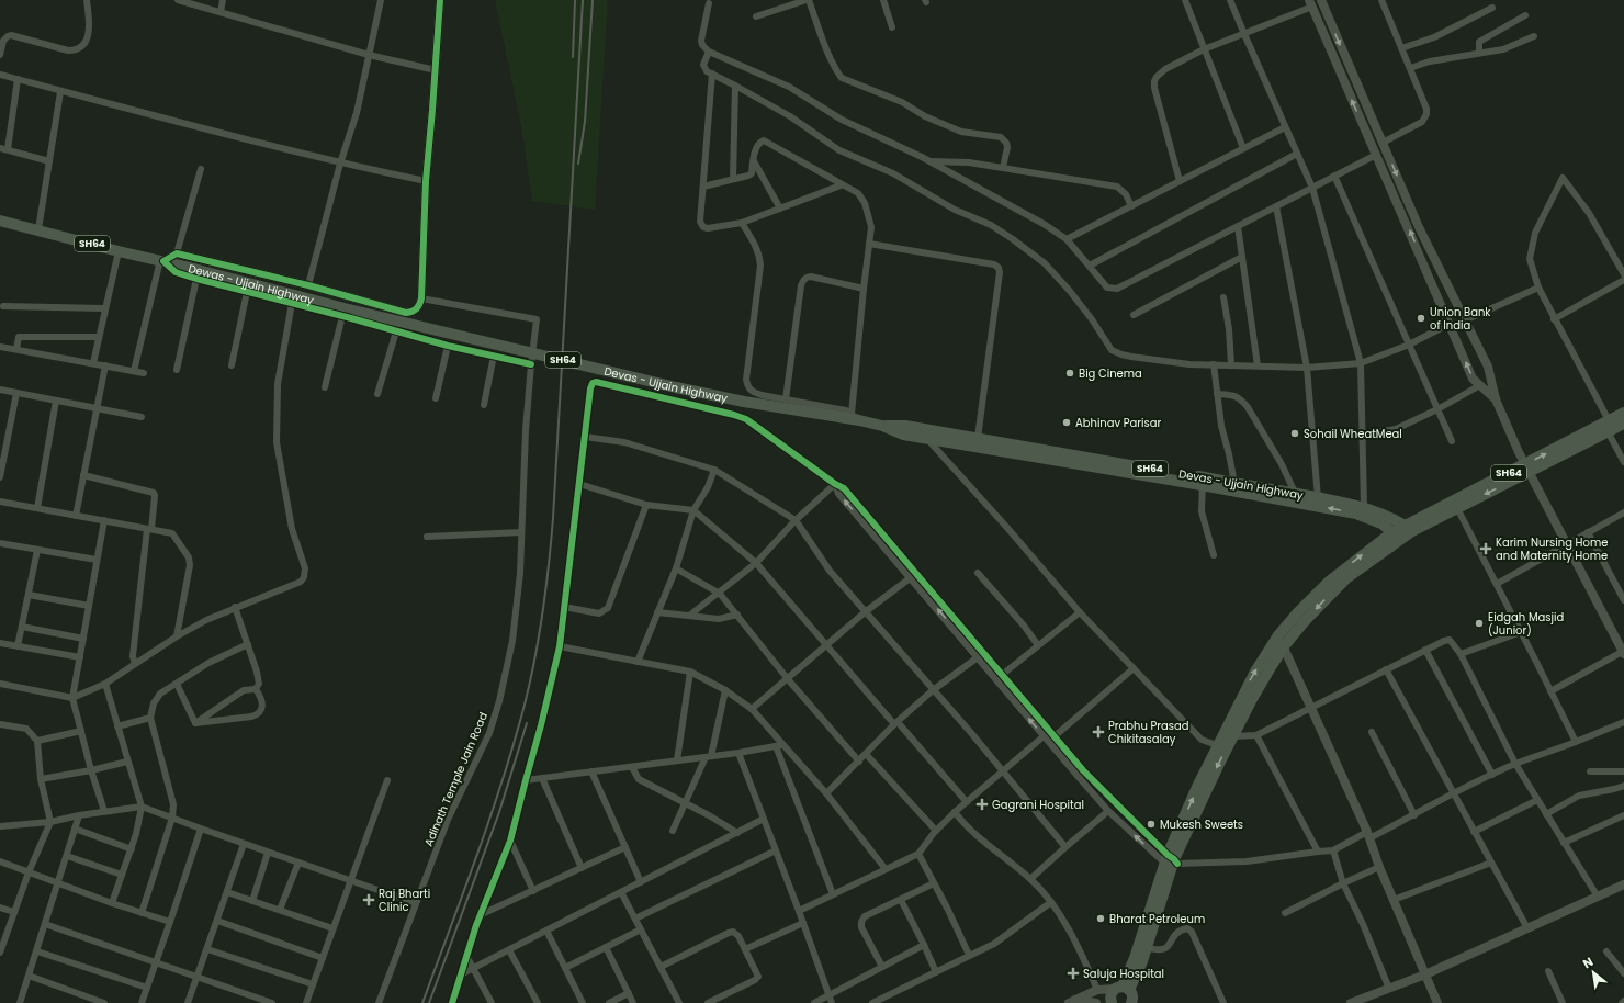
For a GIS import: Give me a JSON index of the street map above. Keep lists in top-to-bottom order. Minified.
{"streets":{"main road":["SH64","Dewas - Ujjain Highway","Devas - Ujjain Highway"],"street":["Adinath Temple Jain Road"]},"crossings":[["SH64","Devas - Ujjain Highway"],["Dewas - Ujjain Highway","Devas - Ujjain Highway"]],"places":{"other":["Union Bank of India","Big Cinema","Abhinav Parisar","Sohail WheatMeal","Eidgah Masjid (Junior)","Mukesh Sweets","Bharat Petroleum"],"health":["Karim Nursing Home and Maternity Home","Prabhu Prasad Chikitasalay","Gagrani Hospital","Raj Bharti Clinic","Saluja Hospital"]},"north":"top left"}
